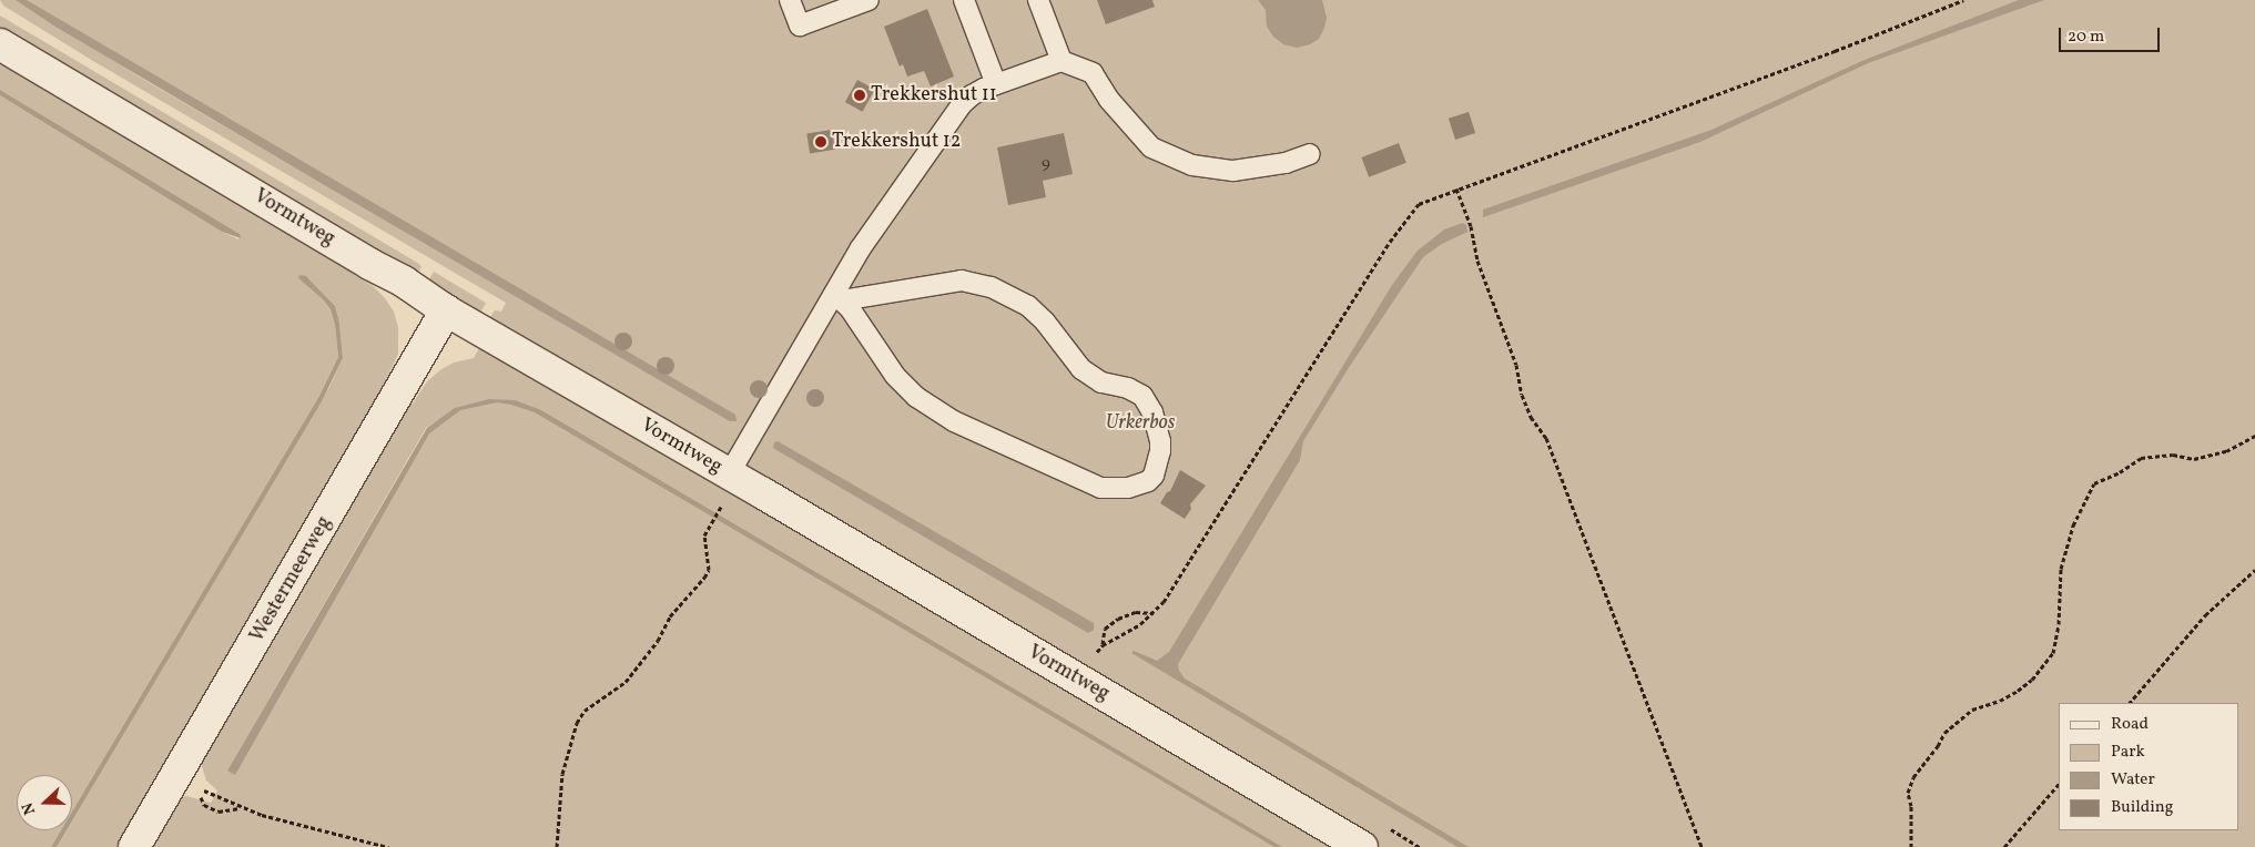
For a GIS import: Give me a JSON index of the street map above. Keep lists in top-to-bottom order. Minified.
{"streets":{"street":["Vormtweg","Westermeerweg"]},"crossings":[["Vormtweg","Westermeerweg"]],"parks":["Urkerbos"],"places":["Trekkershut 11","Trekkershut 12"],"house_numbers":["9"],"legend":["Road","Park","Water","Building"],"scale_bar":"20 m","north":"left"}
